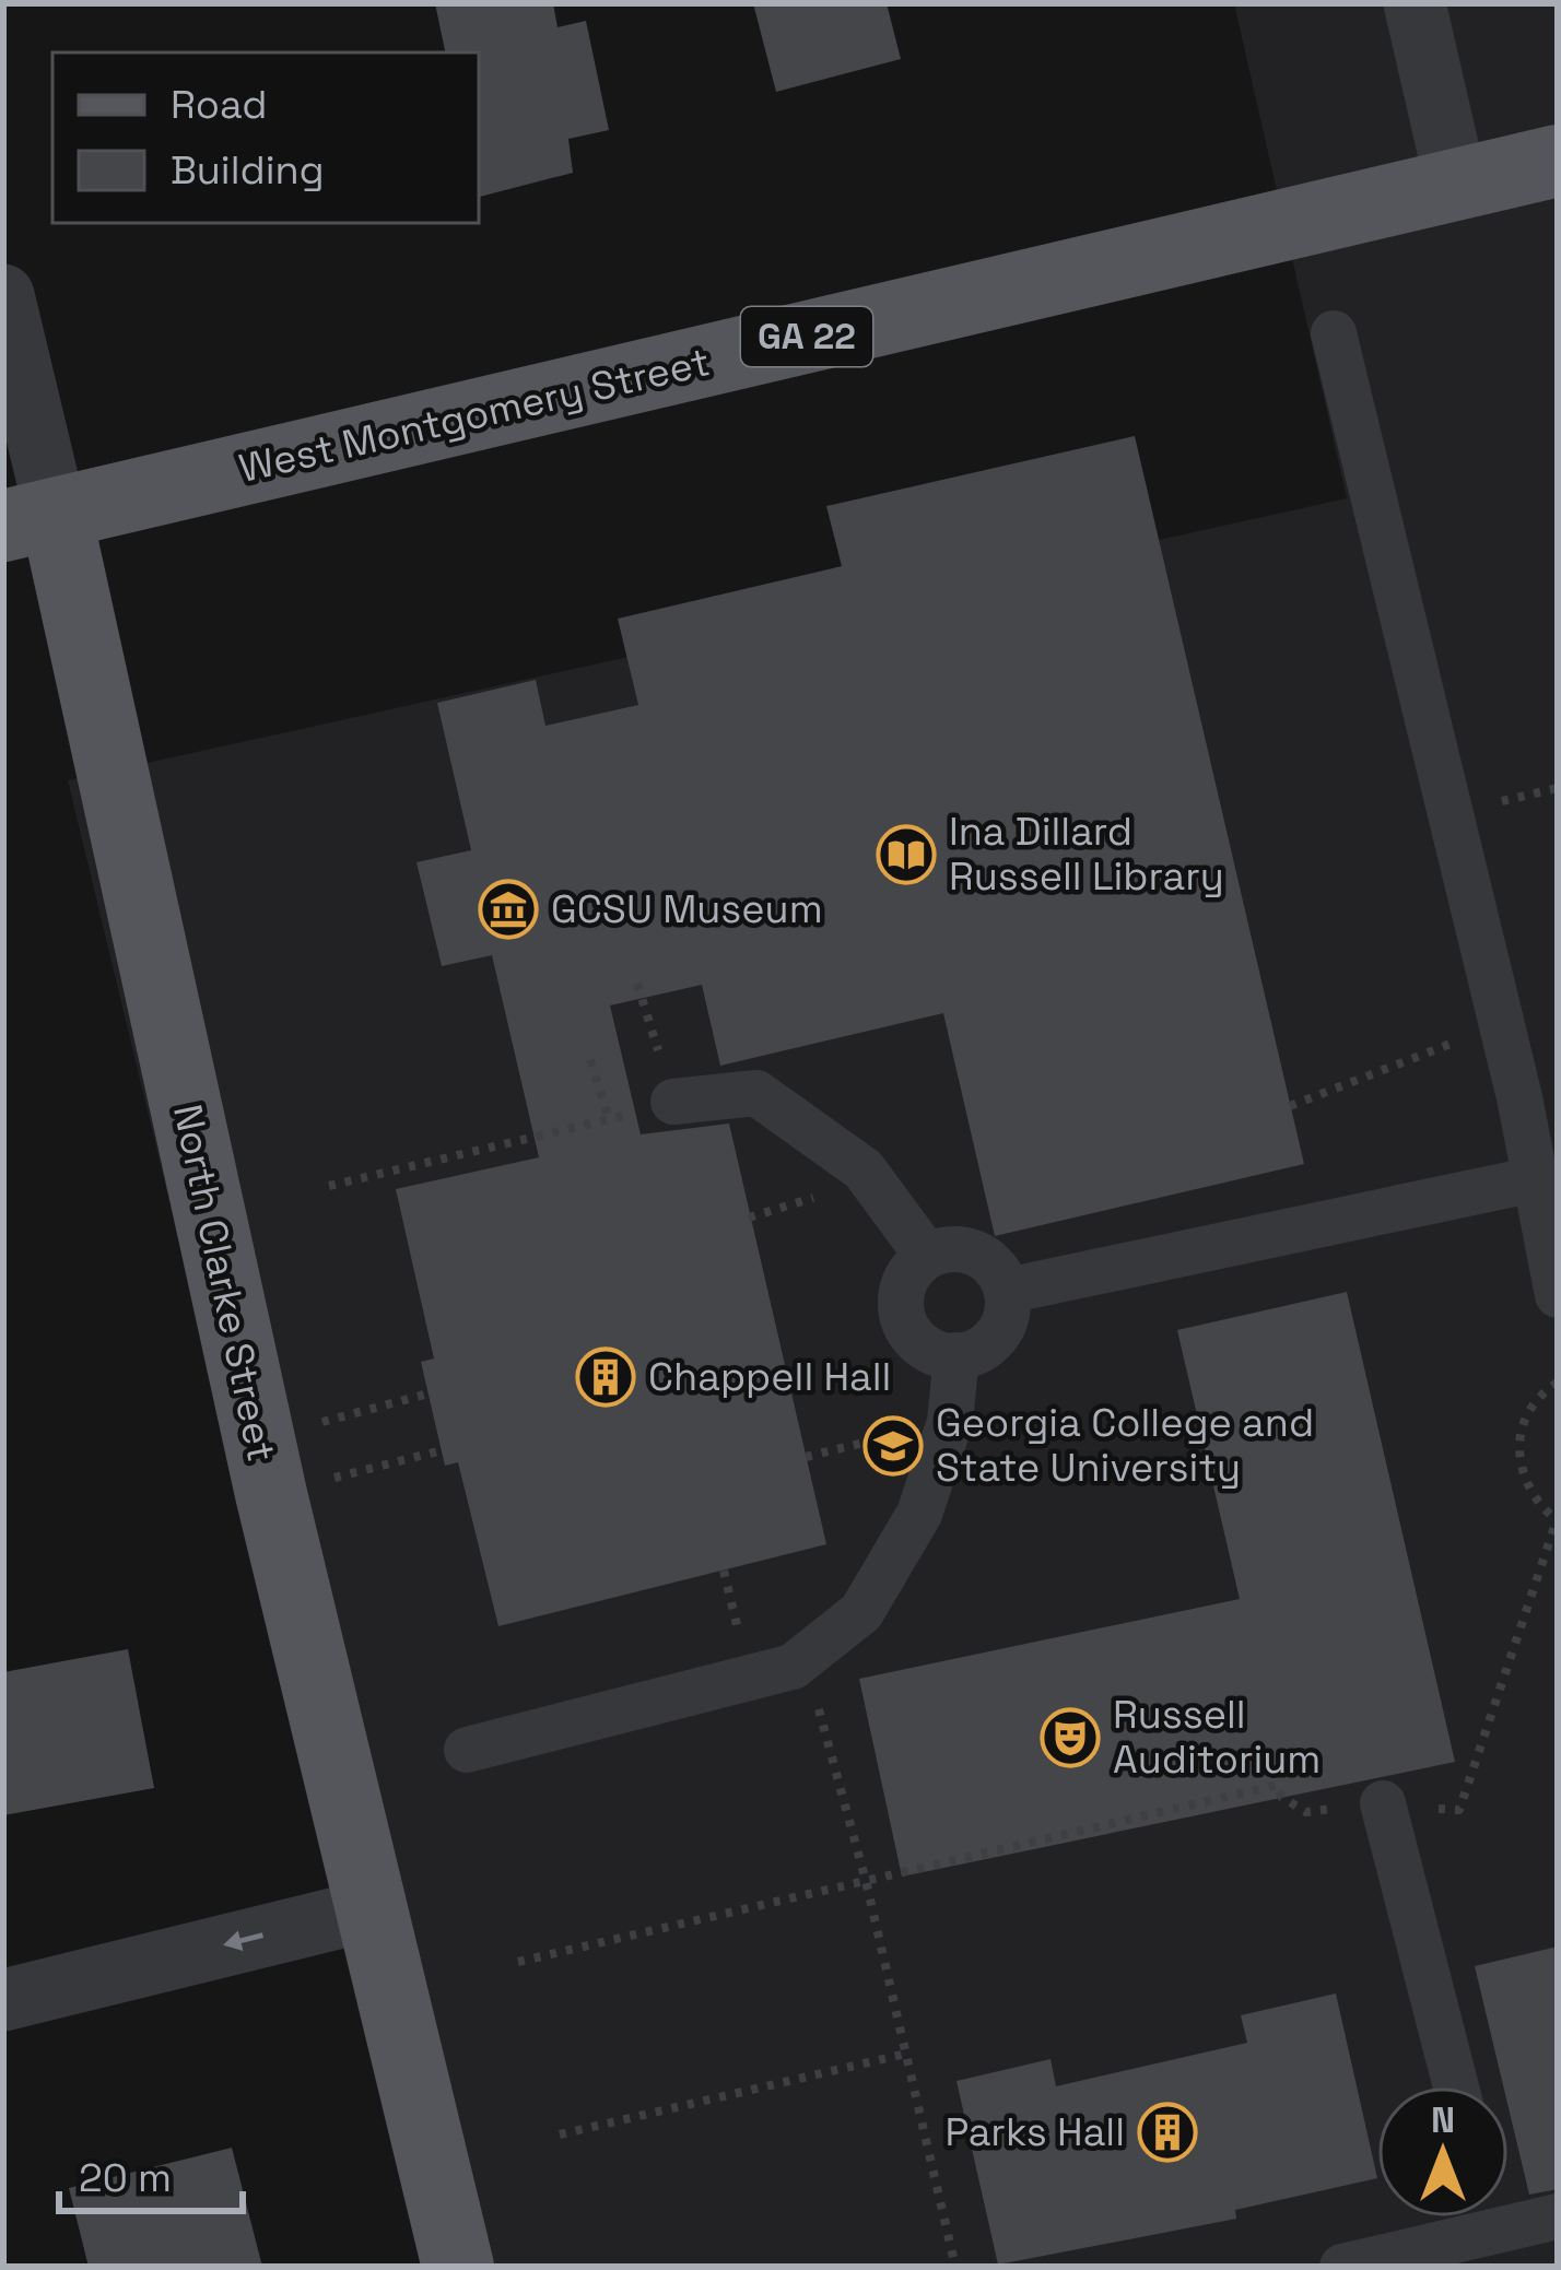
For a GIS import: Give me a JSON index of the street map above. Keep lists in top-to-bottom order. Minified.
{"streets":{"main road":["GA 22","West Montgomery Street","North Clarke Street"]},"crossings":[["West Montgomery Street","North Clarke Street"]],"places":{"library":["Ina Dillard Russell Library"],"museum":["GCSU Museum"],"building":["Chappell Hall","Parks Hall"],"school or university":["Georgia College and State University"],"theatre":["Russell Auditorium"]},"legend":["Road","Building"],"scale_bar":"20 m","north":"top"}
